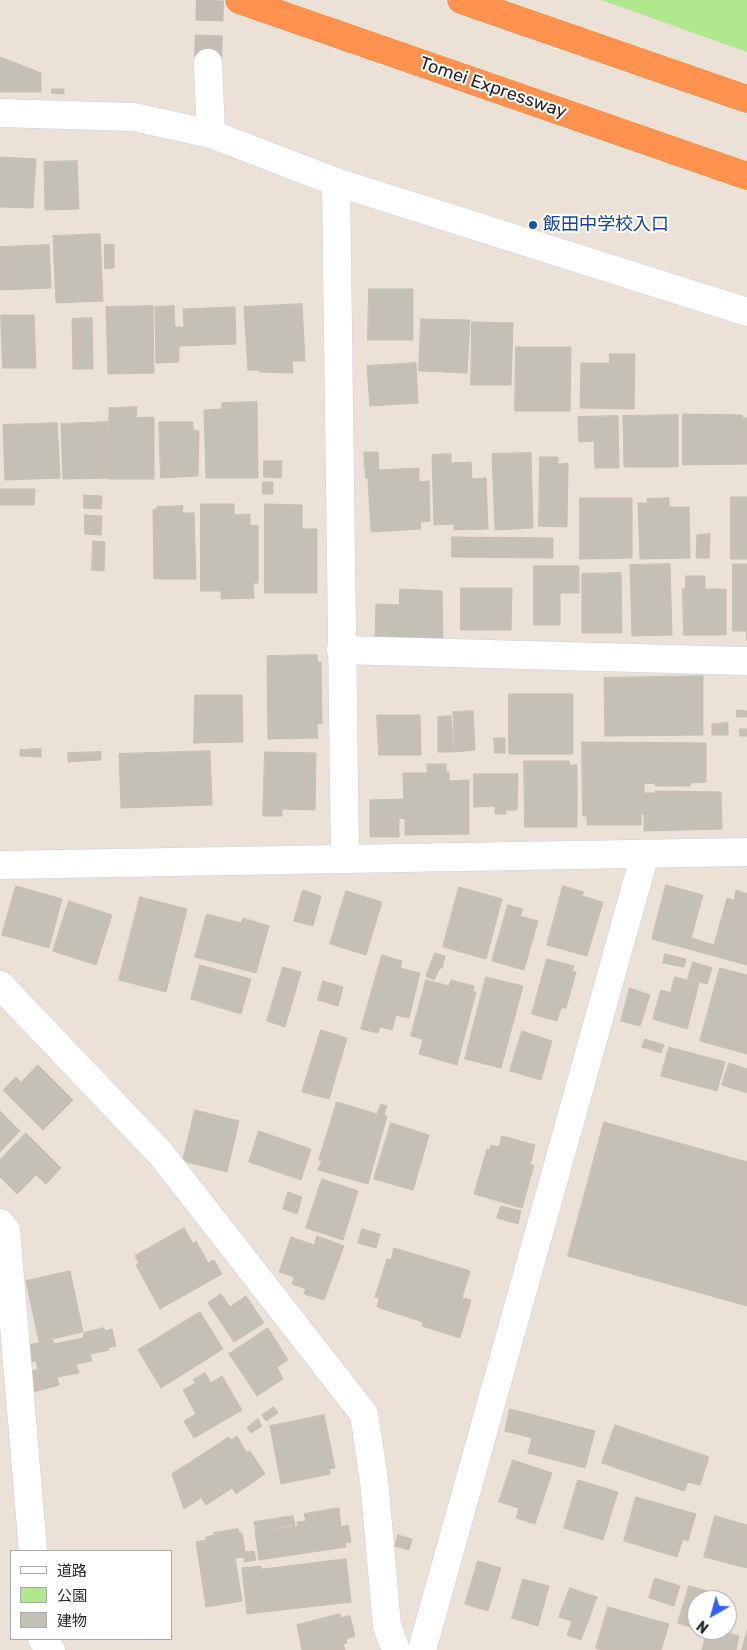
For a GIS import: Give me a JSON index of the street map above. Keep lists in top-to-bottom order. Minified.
{"streets":{"highway":["Tomei Expressway"]},"places":["飯田中学校入口"],"legend":["道路","公園","建物"],"north":"bottom left"}
